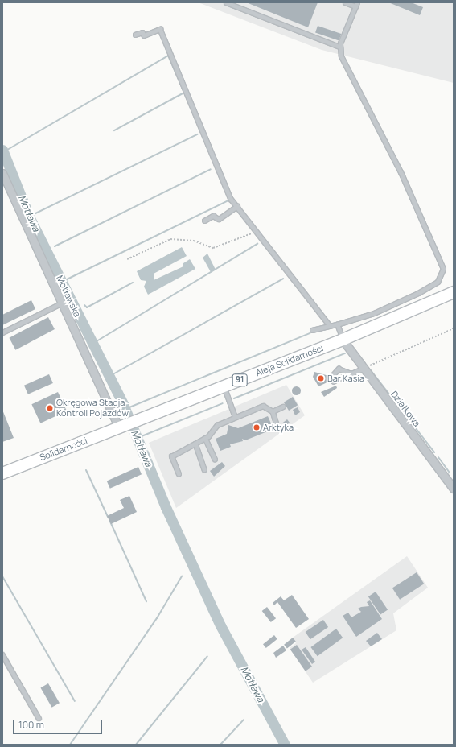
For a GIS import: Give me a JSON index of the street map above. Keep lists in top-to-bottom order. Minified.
{"streets":{"main road":["Aleja Solidarności","91","Solidarności"],"street":["Motławska","Działkowa"]},"crossings":[["Motławska","Aleja Solidarności"],["Motławska","Solidarności"],["Aleja Solidarności","Działkowa"],["Aleja Solidarności","Solidarności"]],"water":["Motława"],"places":["Bar Kasia","Okręgowa Stacja Kontroli Pojazdów","Arktyka"],"scale_bar":"100 m"}
